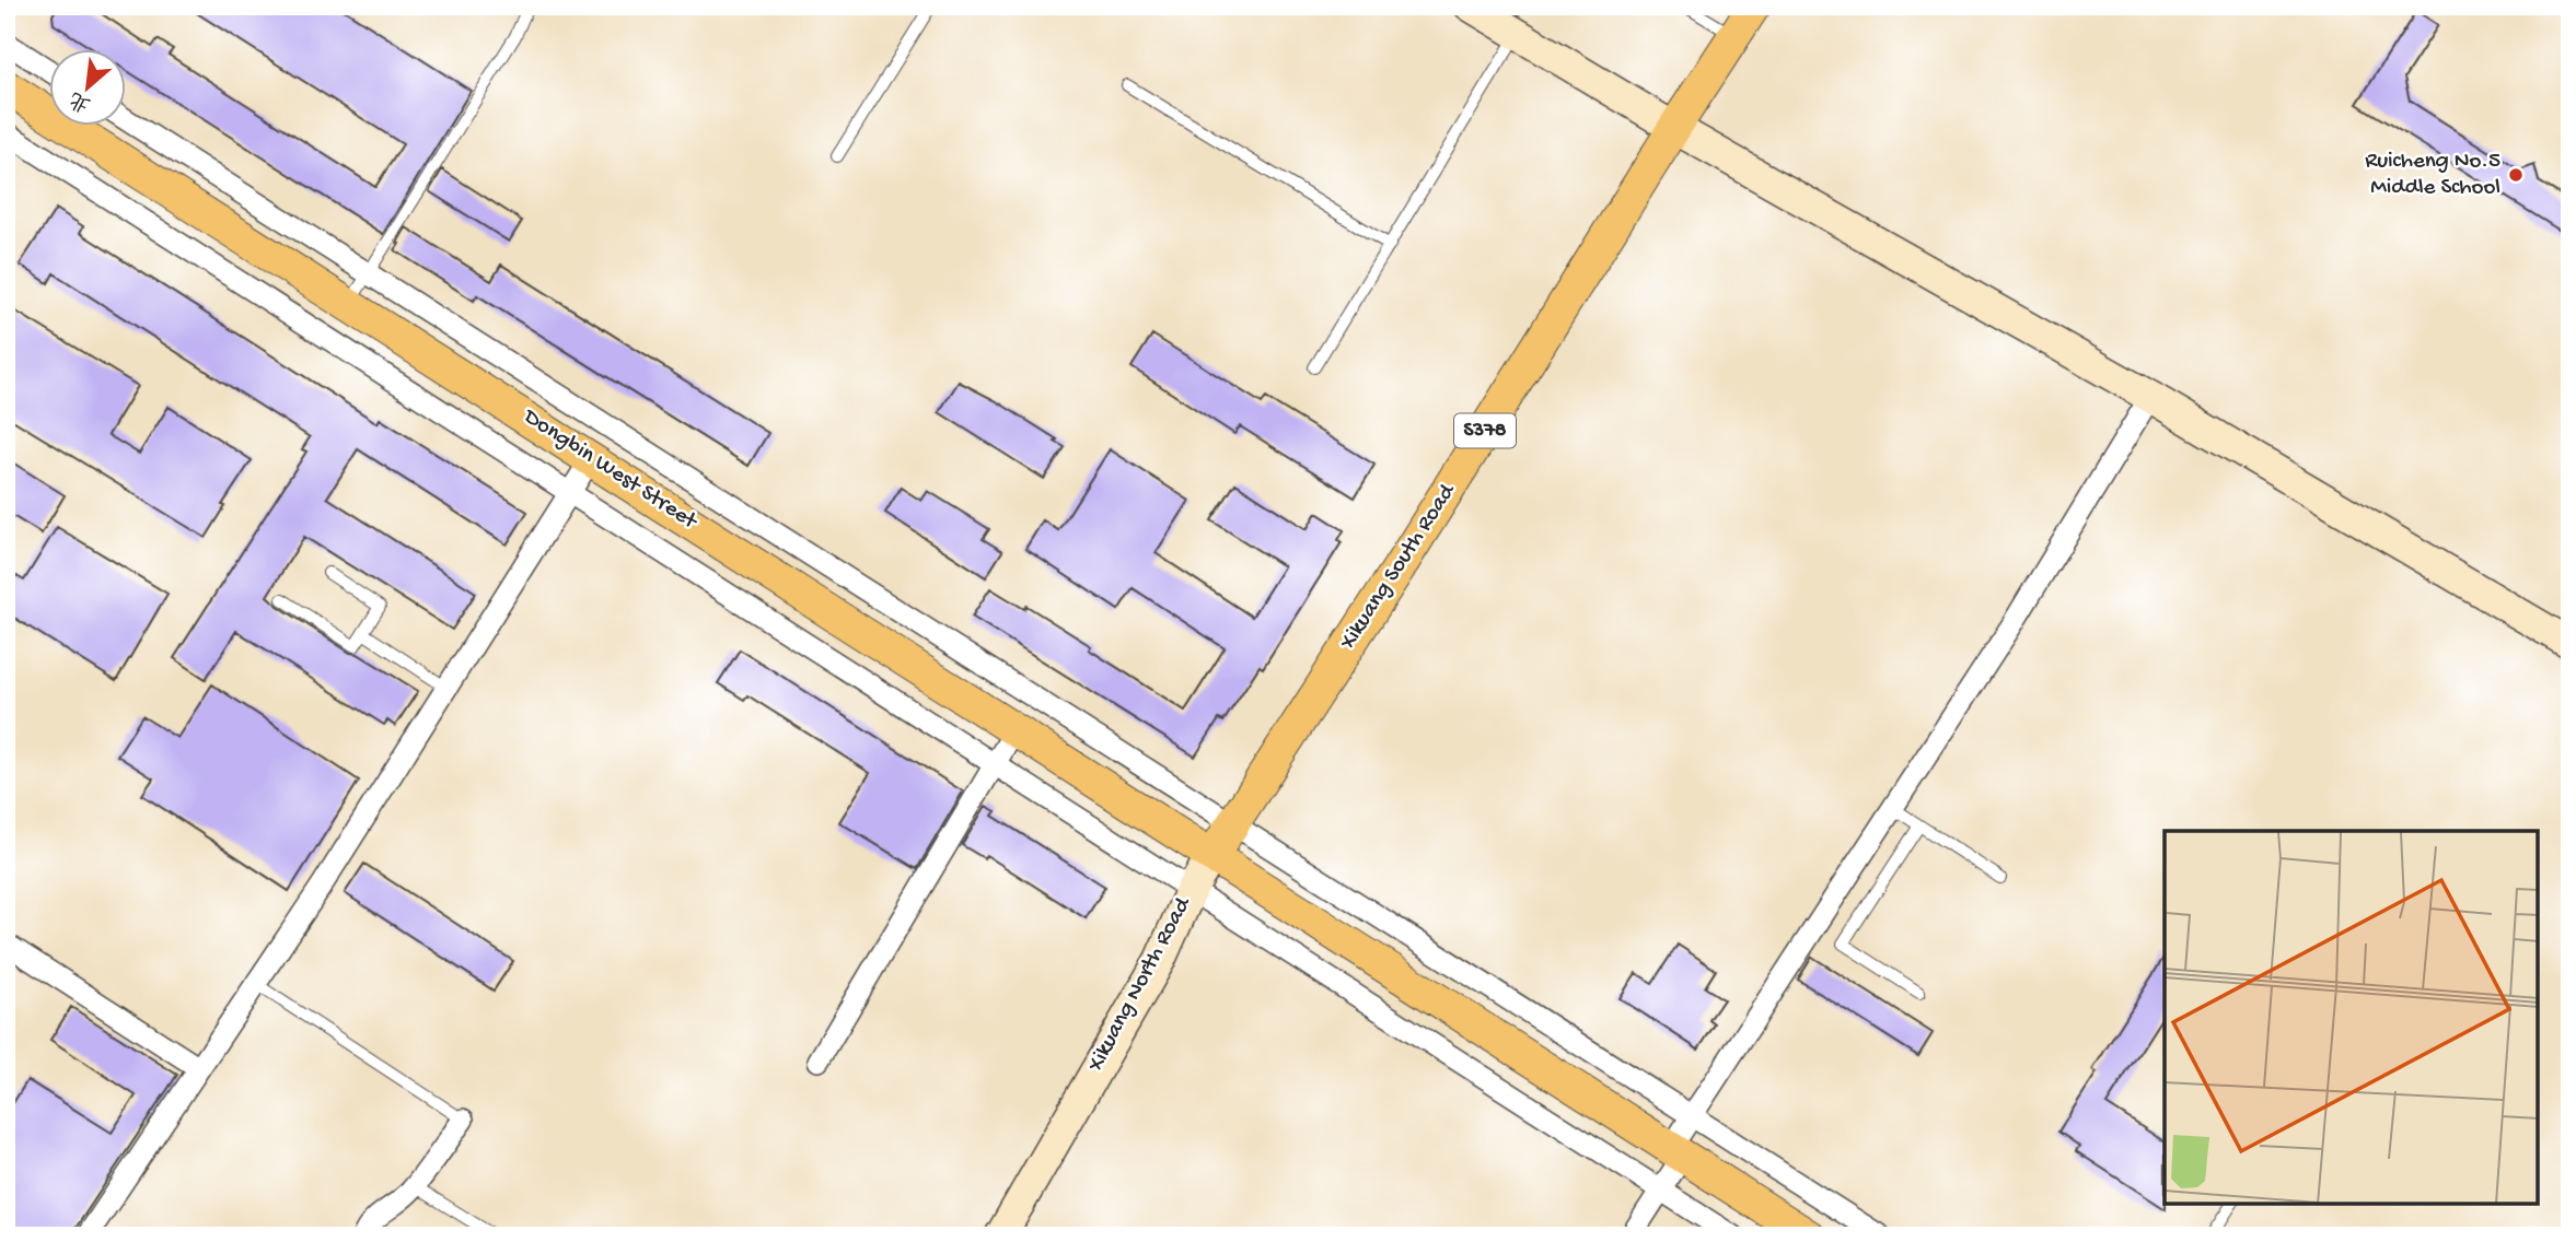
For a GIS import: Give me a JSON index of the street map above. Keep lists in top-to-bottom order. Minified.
{"streets":{"main road":["S378","Dongbin West Street","Xikuang South Road"],"street":["Xikuang North Road"]},"crossings":[["Dongbin West Street","Xikuang South Road"]],"places":["Ruicheng No.5 Middle School"],"north":"bottom left"}
